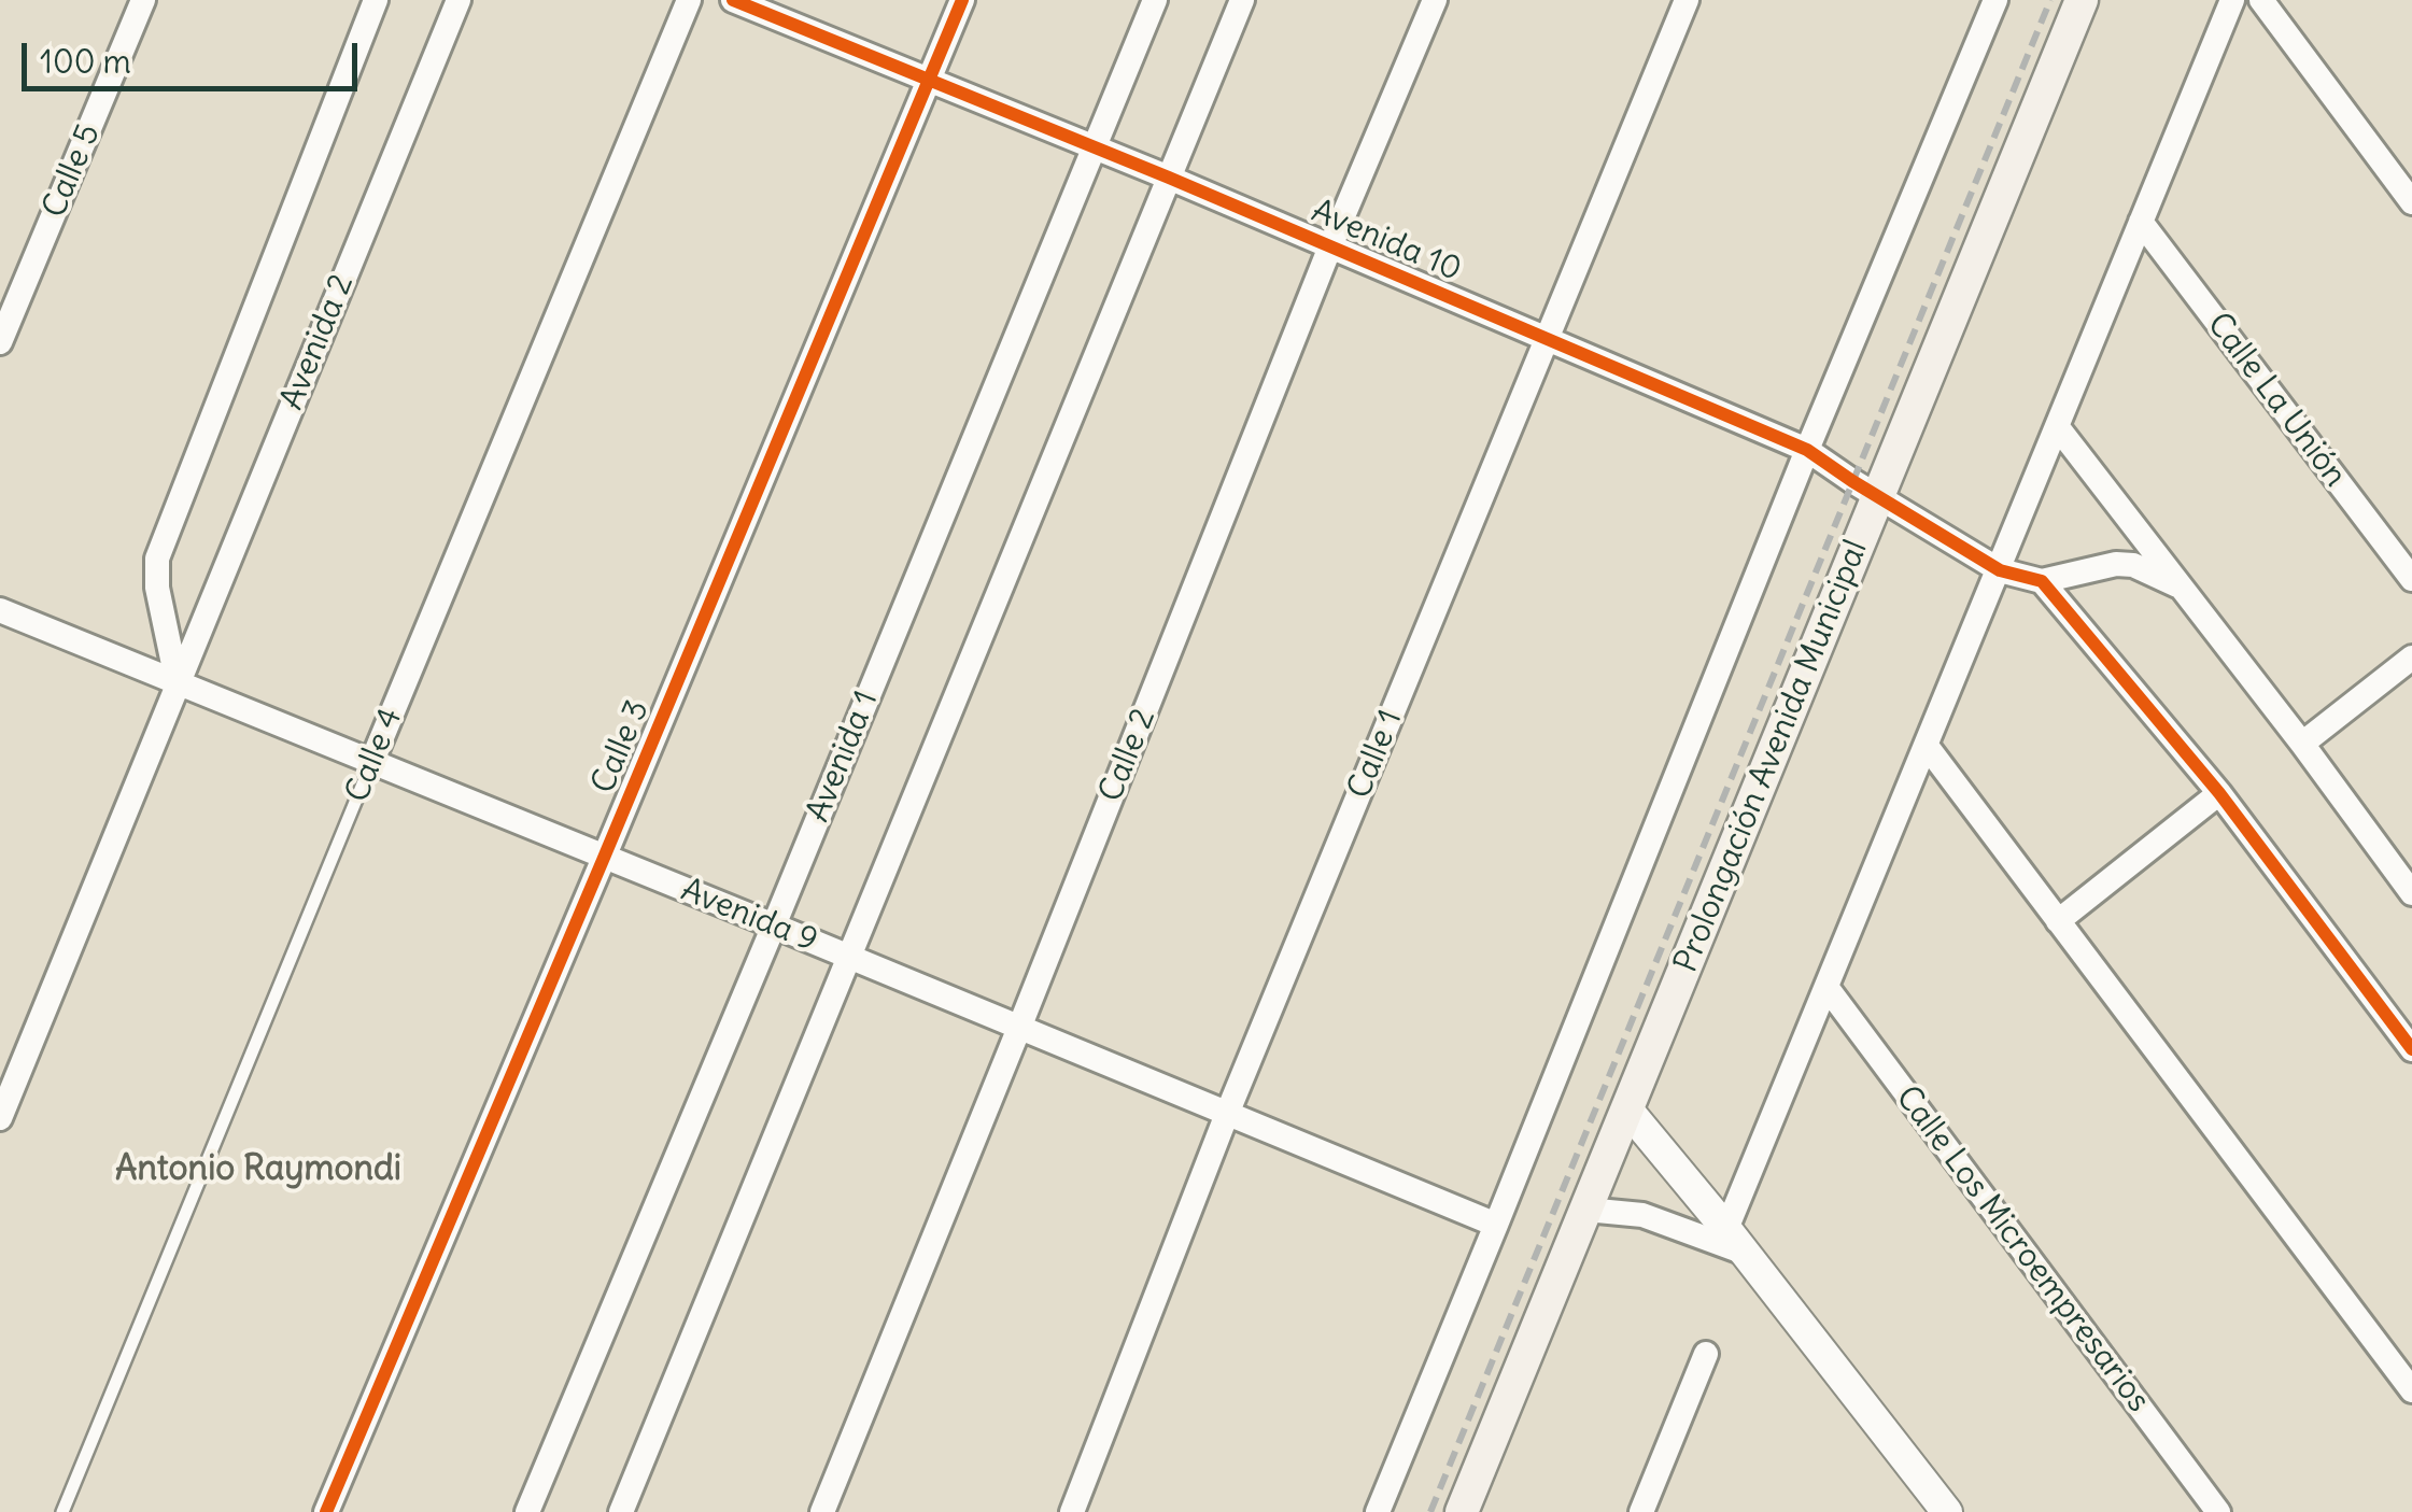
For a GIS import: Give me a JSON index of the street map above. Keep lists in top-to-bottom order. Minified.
{"streets":{"main road":["Prolongación Avenida Municipal"],"street":["Calle 5","Avenida 10","Avenida 2","Calle La Unión","Calle 3","Calle 1","Calle 4","Calle 2","Avenida 1","Avenida 9","Calle Los Microempresarios"]},"crossings":[["Avenida 10","Calle 3"],["Avenida 10","Calle 1"],["Avenida 10","Calle 2"],["Avenida 10","Avenida 1"],["Avenida 10","Prolongación Avenida Municipal"],["Avenida 2","Avenida 9"],["Calle 3","Avenida 9"],["Calle 1","Avenida 9"],["Calle 4","Avenida 9"],["Calle 2","Avenida 9"],["Avenida 1","Avenida 9"]],"districts":["Antonio Raymondi"],"scale_bar":"100 m"}
